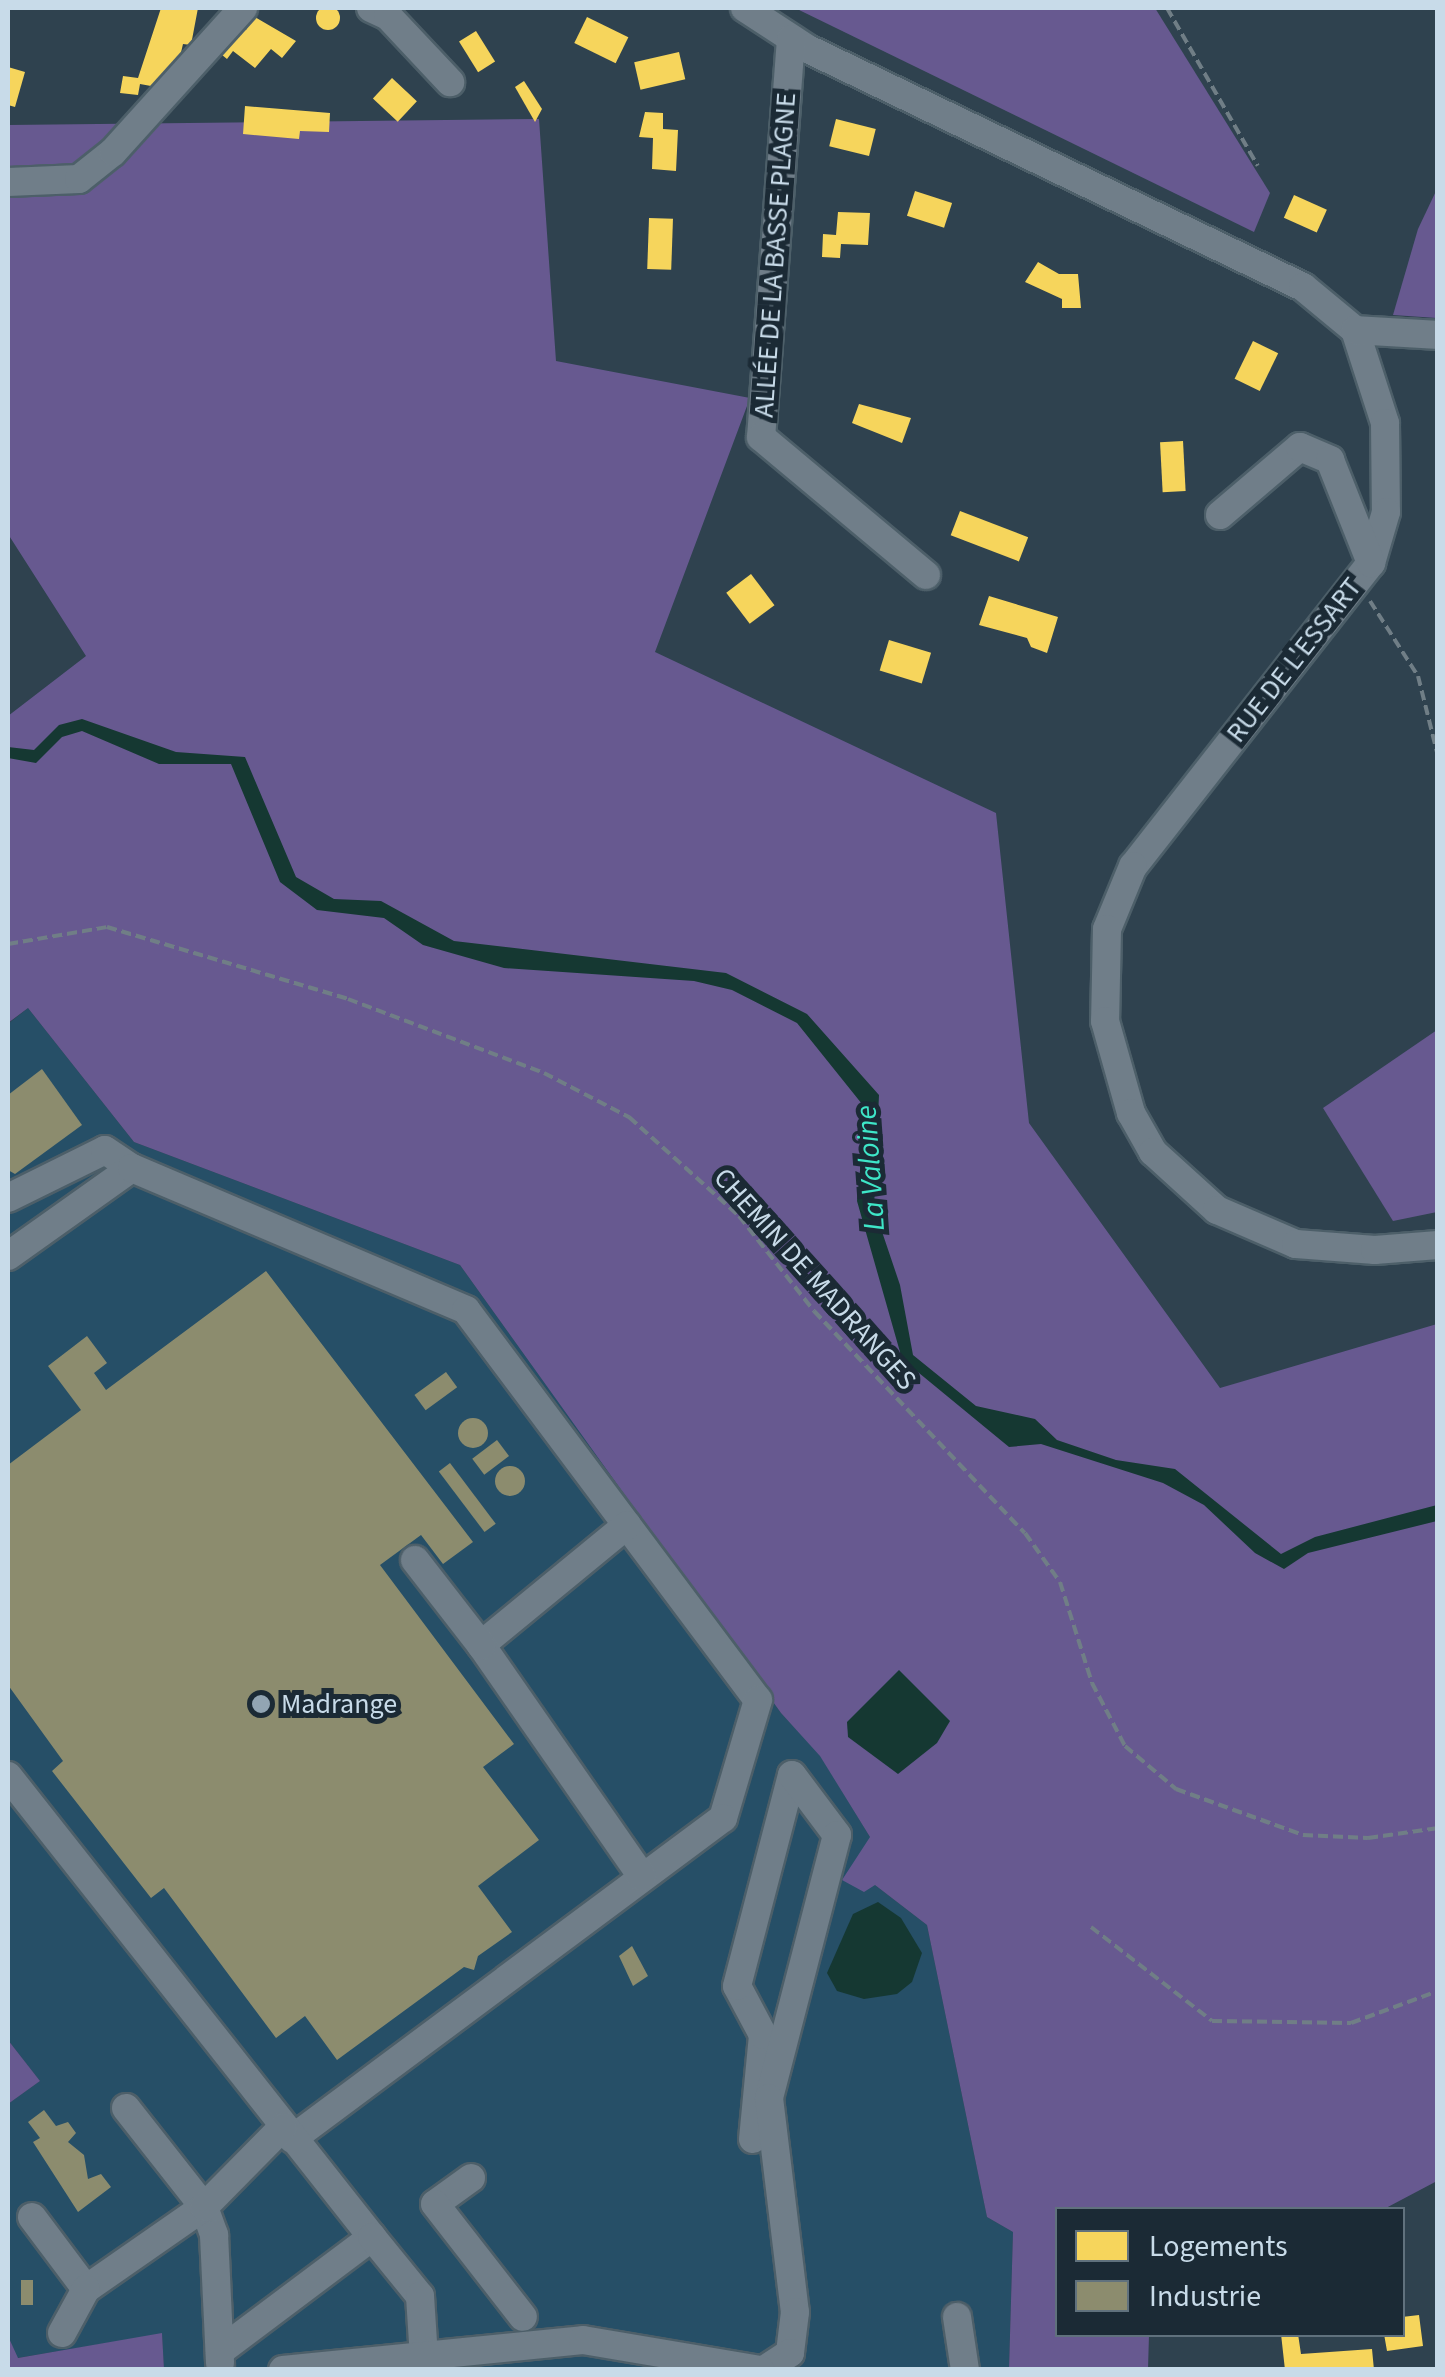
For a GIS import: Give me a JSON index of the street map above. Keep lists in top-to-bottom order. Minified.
{"streets":{"street":["ALLÉE DE LA BASSE PLAGNE","RUE DE L'ESSART"],"path":["CHEMIN DE MADRANGES"]},"water":["La Valoine"],"places":["Madrange"],"legend":["Logements","Industrie"]}
